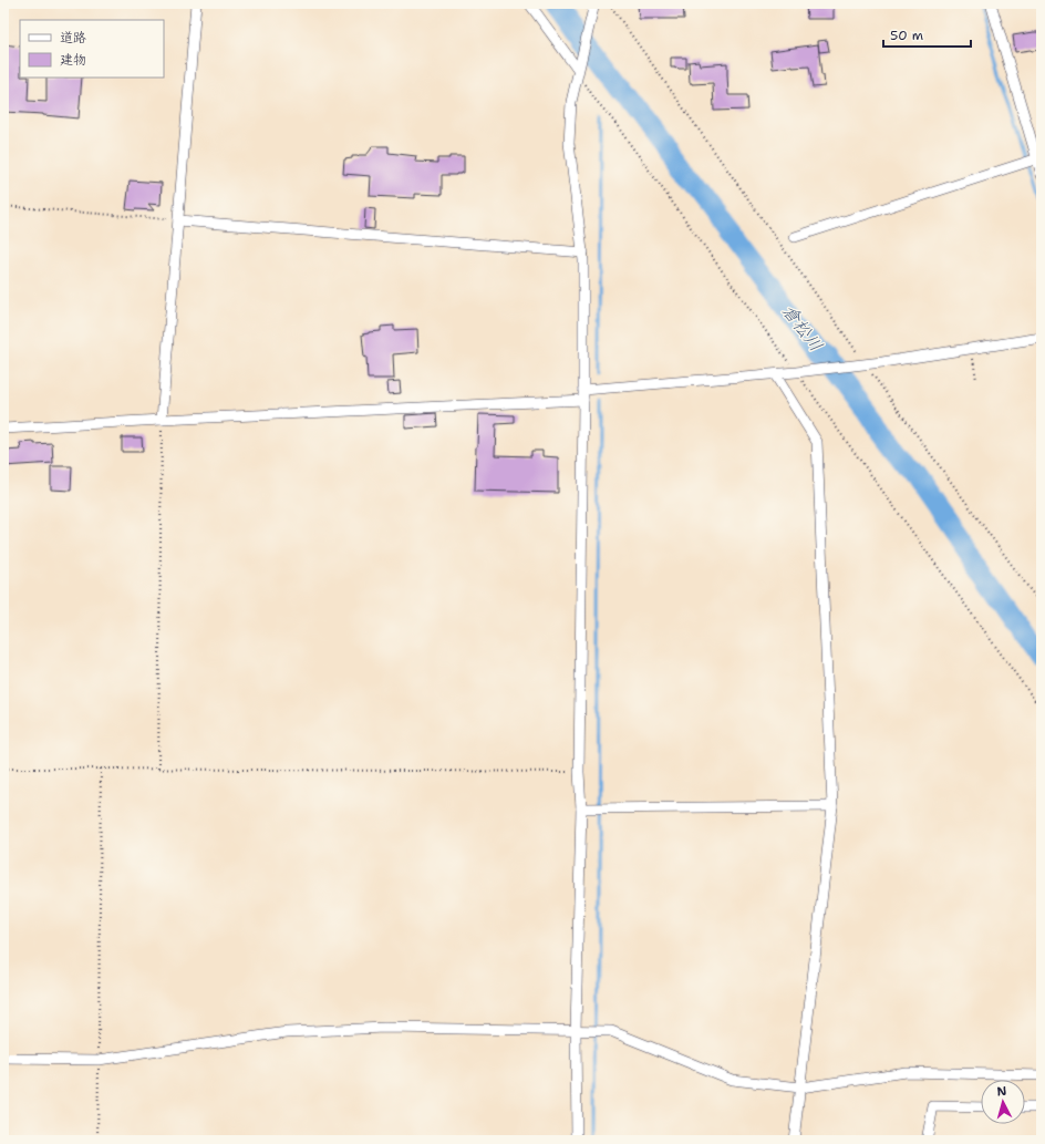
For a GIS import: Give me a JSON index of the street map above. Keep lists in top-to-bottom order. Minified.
{"water":["倉松川"],"legend":["道路","建物"],"scale_bar":"50 m","north":"top"}
